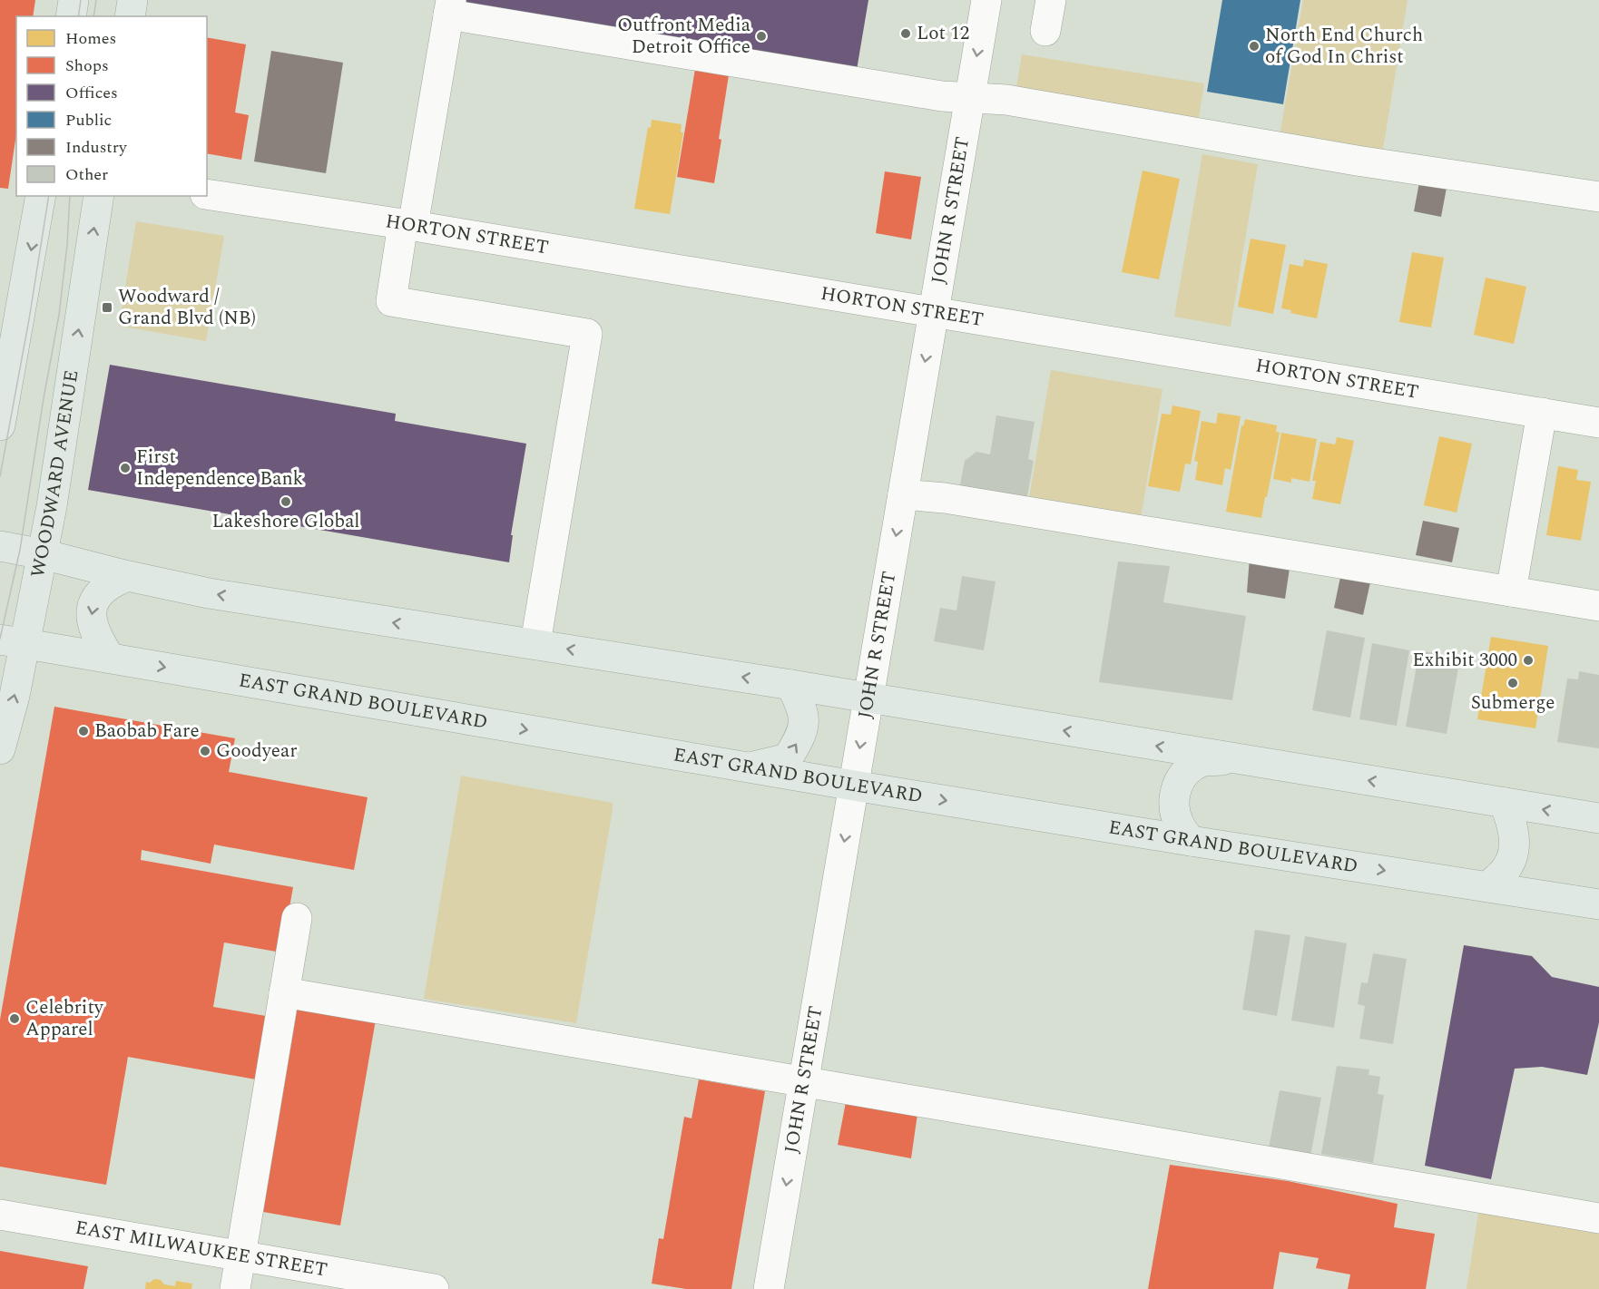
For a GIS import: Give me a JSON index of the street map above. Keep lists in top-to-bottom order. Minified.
{"streets":{"main road":["WOODWARD AVENUE","EAST GRAND BOULEVARD"],"street":["JOHN R STREET","HORTON STREET","EAST MILWAUKEE STREET"]},"crossings":[["JOHN R STREET","HORTON STREET"],["JOHN R STREET","EAST GRAND BOULEVARD"],["WOODWARD AVENUE","EAST GRAND BOULEVARD"]],"one_way":["JOHN R STREET"],"places":{"other":["Lot 12","Outfront Media Detroit Office","North End Church of God In Christ","First Independence Bank","Lakeshore Global","Exhibit 3000","Submerge","Baobab Fare","Goodyear","Celebrity Apparel"],"transit":["Woodward / Grand Blvd (NB)"]},"legend":["Homes","Shops","Offices","Public","Industry","Other"]}
